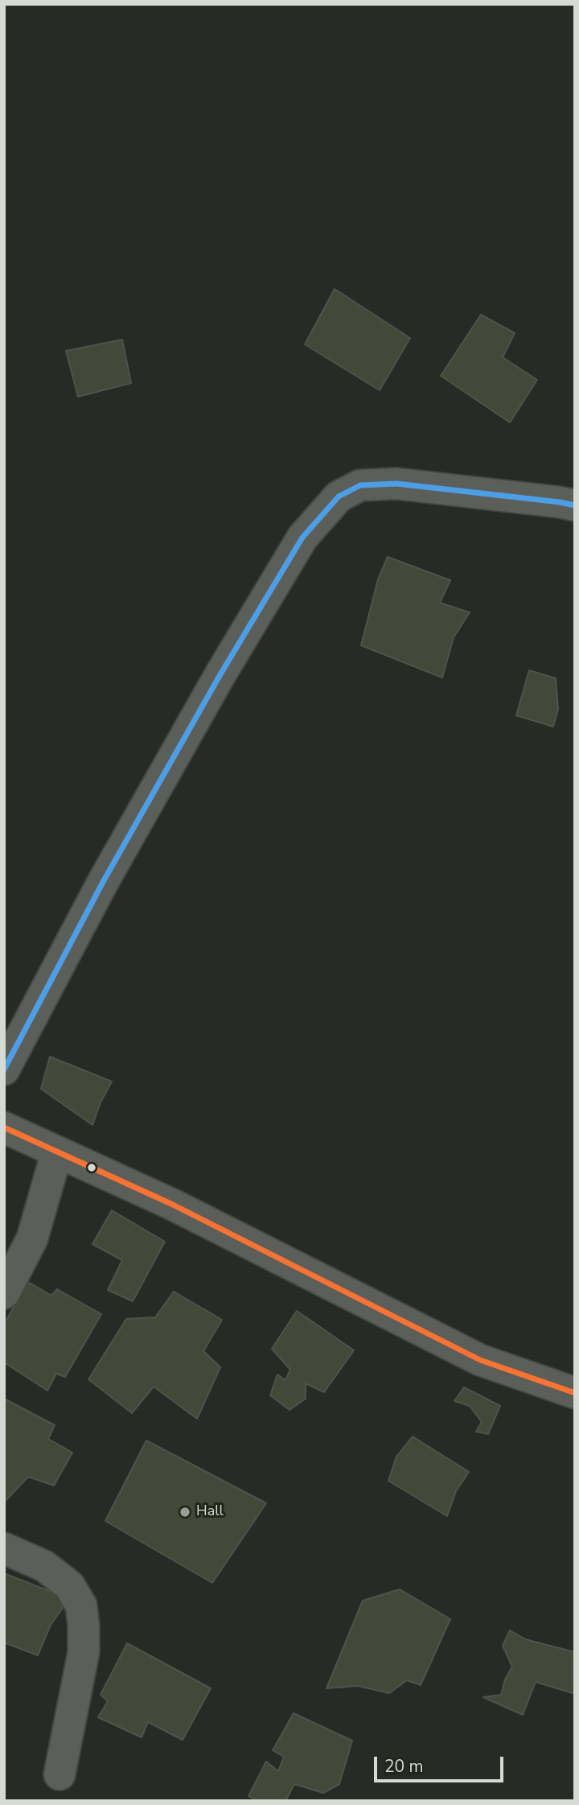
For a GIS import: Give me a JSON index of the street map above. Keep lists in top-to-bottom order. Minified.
{"places":["Hall"],"scale_bar":"20 m"}
